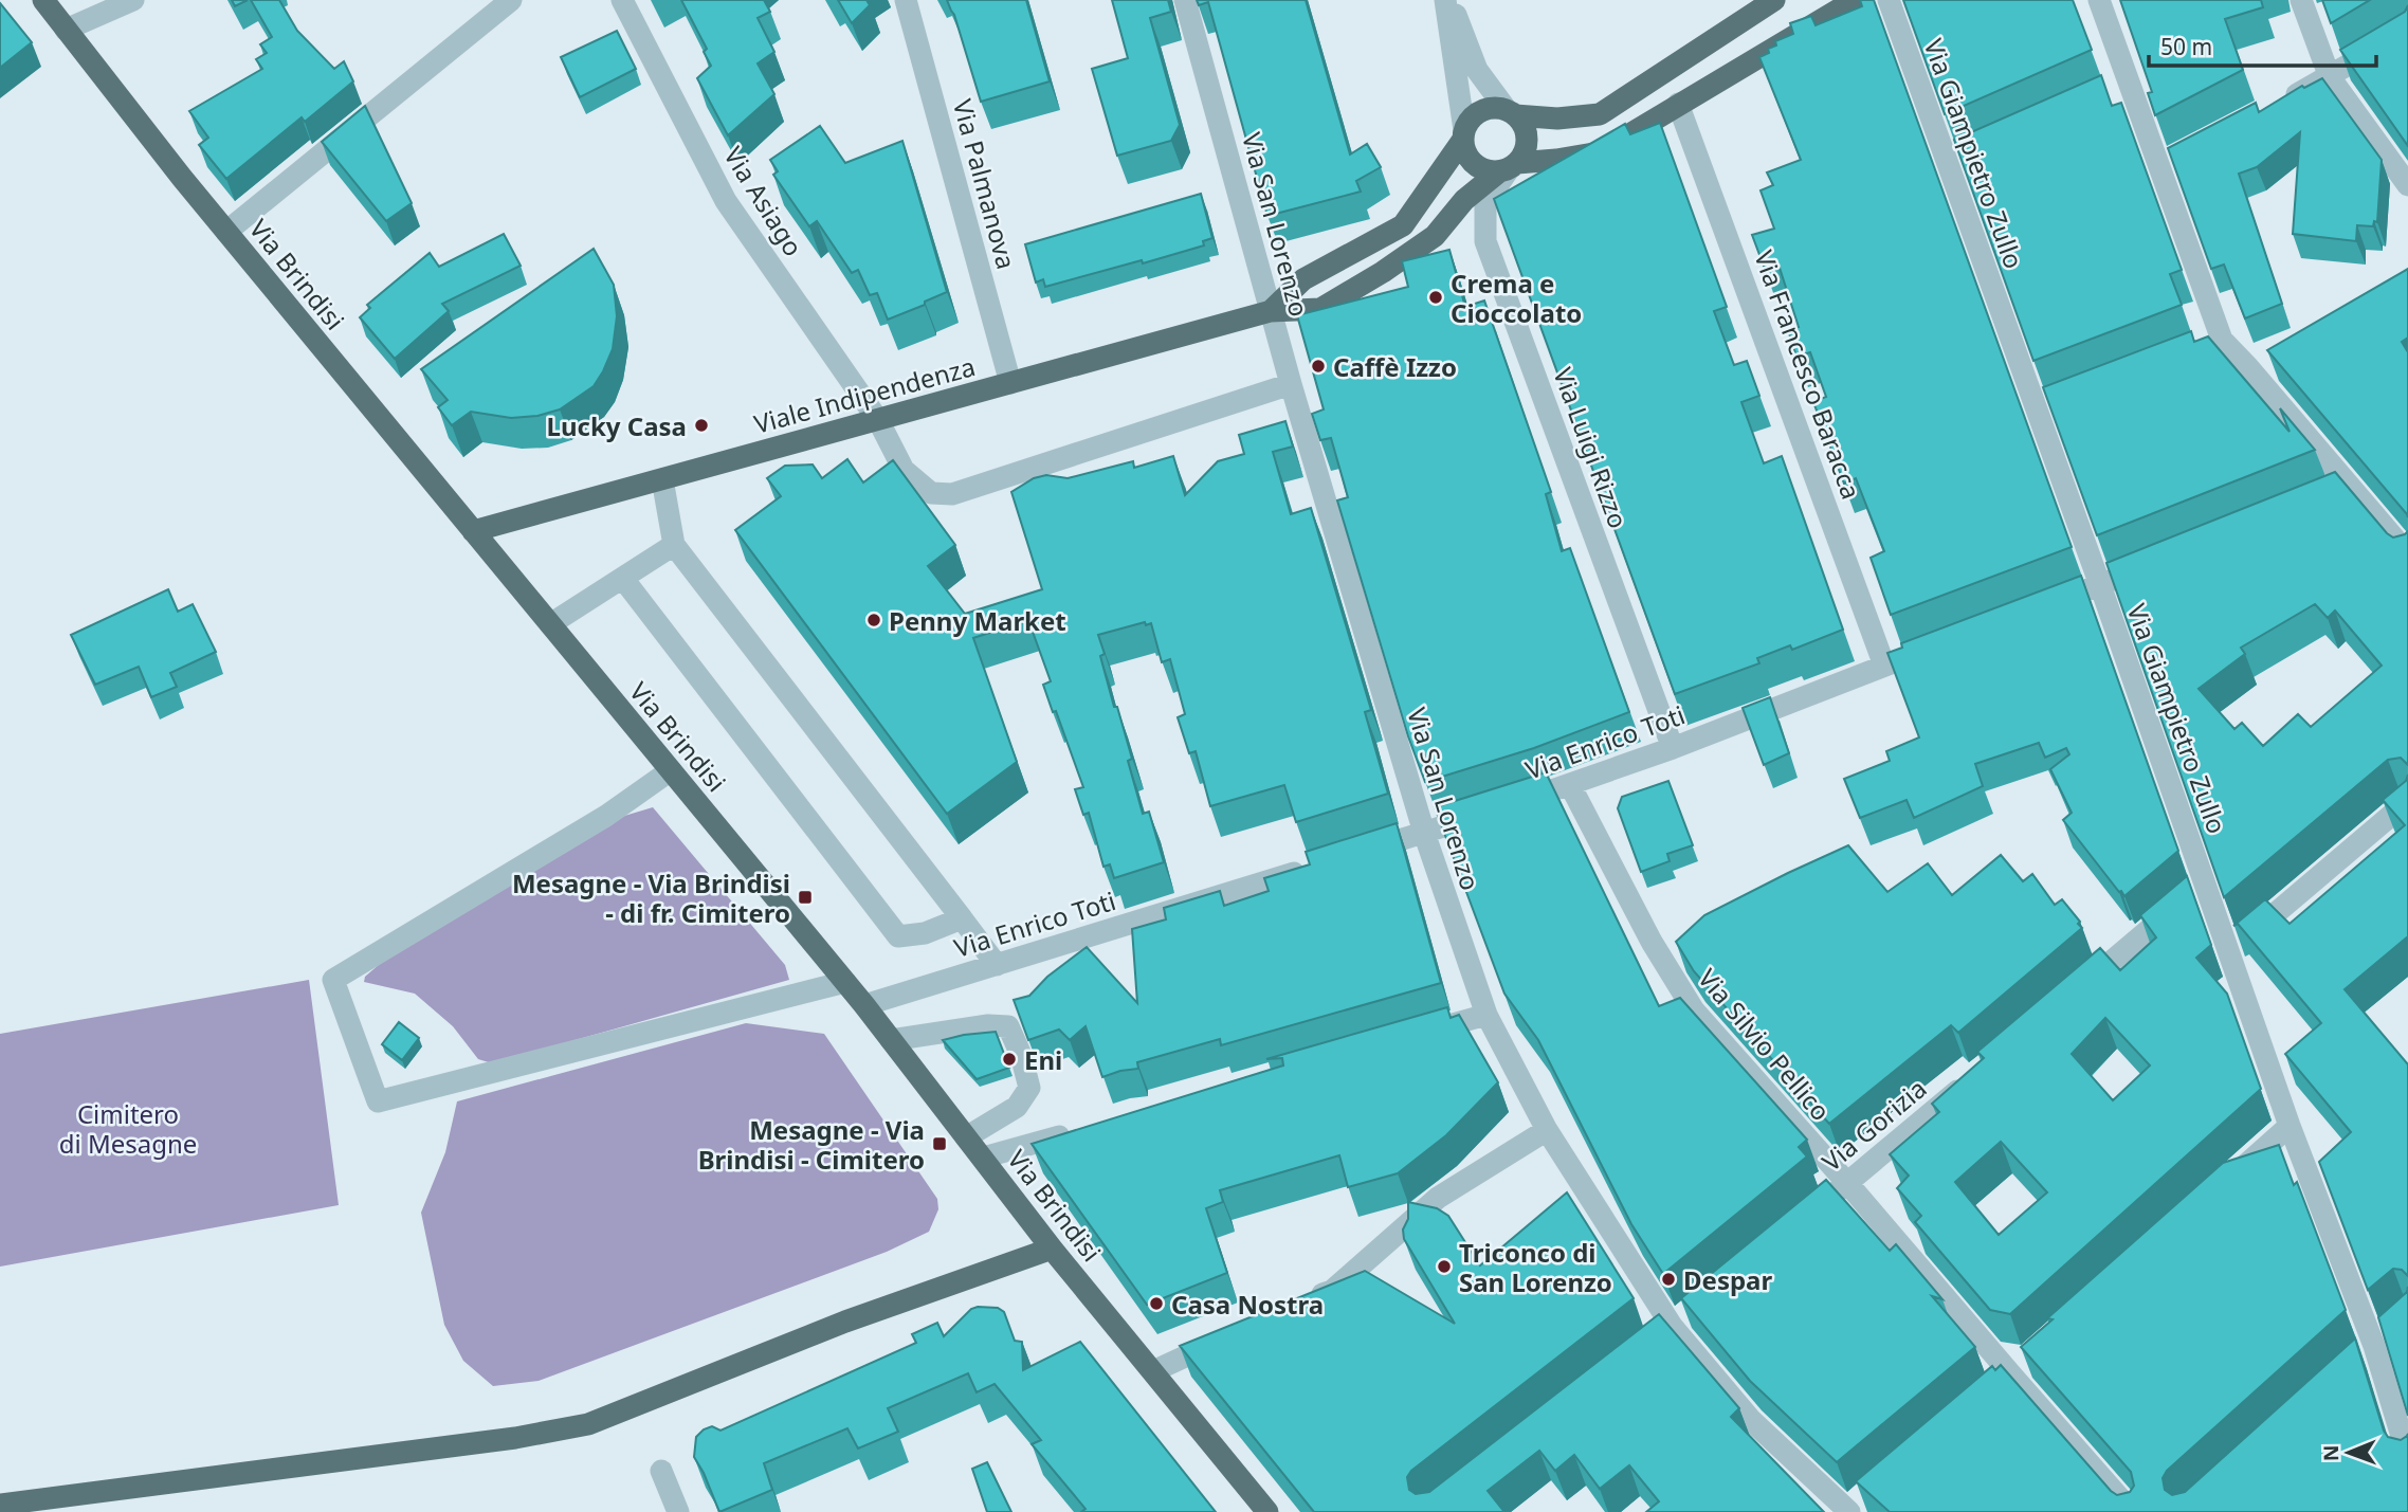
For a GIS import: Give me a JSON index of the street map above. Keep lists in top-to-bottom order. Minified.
{"streets":{"main road":["Via Brindisi","Viale Indipendenza"],"street":["Via Giampietro Zullo","Via Palmanova","Via Asiago","Via San Lorenzo","Via Francesco Baracca","Via Luigi Rizzo","Via Enrico Toti","Via Silvio Pellico","Via Gorizia"]},"crossings":[["Via Palmanova","Viale Indipendenza"],["Via Asiago","Via San Lorenzo"],["Via Asiago","Viale Indipendenza"],["Via San Lorenzo","Viale Indipendenza"],["Via San Lorenzo","Via Enrico Toti"],["Via Brindisi","Viale Indipendenza"],["Via Brindisi","Via Enrico Toti"],["Via Francesco Baracca","Via Enrico Toti"],["Viale Indipendenza","Via Luigi Rizzo"],["Via Luigi Rizzo","Via Enrico Toti"],["Via Enrico Toti","Via Silvio Pellico"],["Via Silvio Pellico","Via Gorizia"]],"parks":["Cimitero di Mesagne"],"places":{"other":["Crema e Cioccolato","Caffè Izzo","Lucky Casa","Penny Market","Eni","Triconco di San Lorenzo","Despar","Casa Nostra"],"transit":["Mesagne - Via Brindisi - di fr. Cimitero","Mesagne - Via Brindisi - Cimitero"]},"scale_bar":"50 m","north":"left"}
